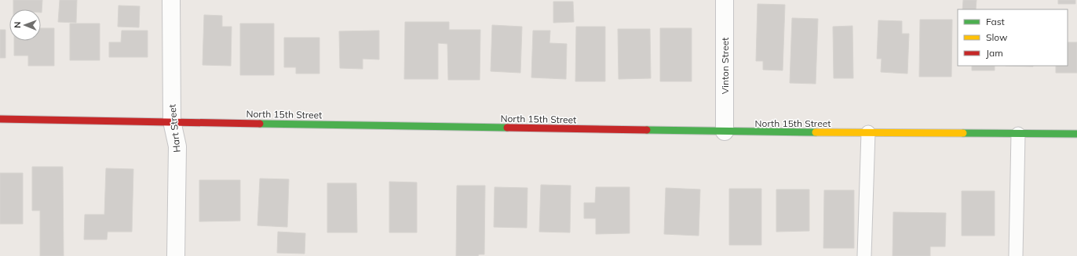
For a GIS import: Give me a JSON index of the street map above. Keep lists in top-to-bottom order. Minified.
{"streets":{"main road":["North 15th Street"],"street":["Vinton Street","Hart Street"]},"crossings":[["Vinton Street","North 15th Street"],["North 15th Street","Hart Street"]],"legend":["Fast","Slow","Jam"],"north":"left"}
